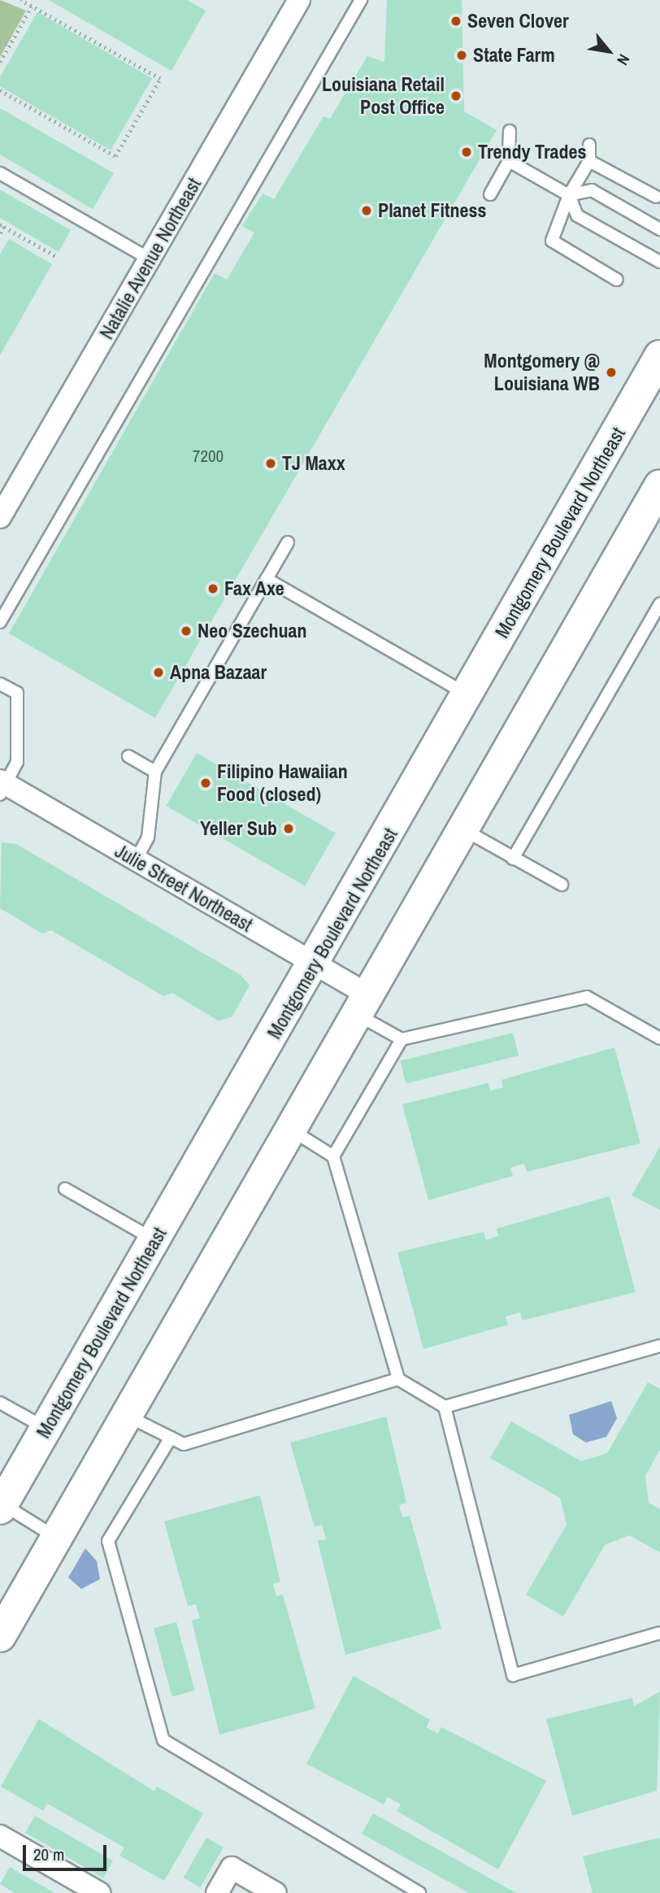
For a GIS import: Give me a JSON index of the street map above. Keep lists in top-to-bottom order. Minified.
{"streets":{"main road":["Montgomery Boulevard Northeast"],"street":["Natalie Avenue Northeast","Julie Street Northeast"]},"crossings":[["Montgomery Boulevard Northeast","Julie Street Northeast"]],"places":["Seven Clover","State Farm","Louisiana Retail Post Office","Trendy Trades","Planet Fitness","Montgomery @ Louisiana WB","TJ Maxx","Fax Axe","Neo Szechuan","Apna Bazaar","Filipino Hawaiian Food (closed)","Yeller Sub"],"house_numbers":["7200"],"scale_bar":"20 m","north":"bottom right"}
